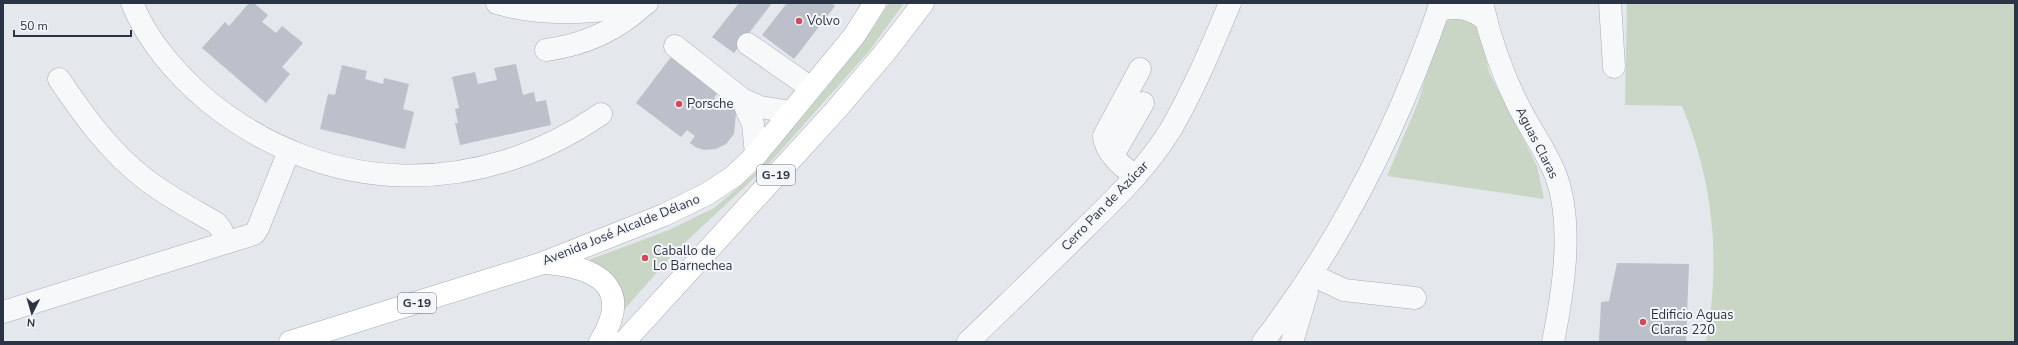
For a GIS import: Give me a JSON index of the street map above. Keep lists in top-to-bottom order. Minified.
{"streets":{"main road":["G-19","Avenida José Alcalde Délano"],"street":["Aguas Claras","Cerro Pan de Azúcar"]},"places":["Volvo","Porsche","Caballo de Lo Barnechea","Edificio Aguas Claras 220"],"scale_bar":"50 m","north":"bottom"}
